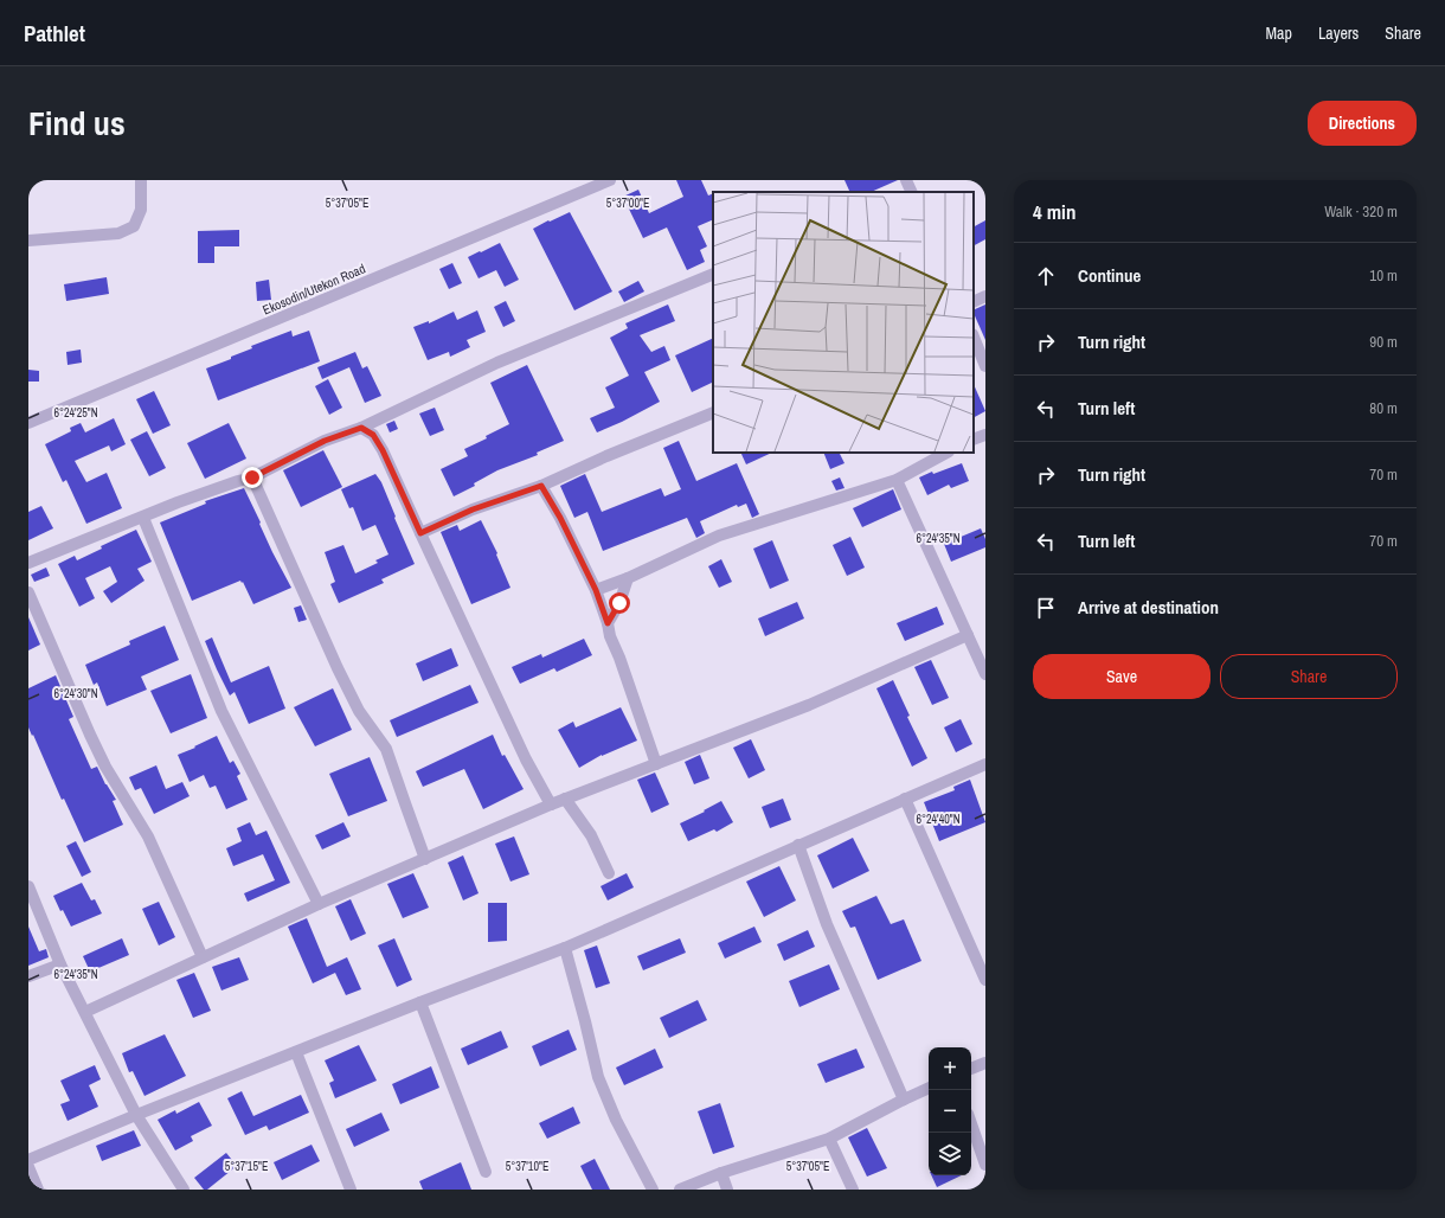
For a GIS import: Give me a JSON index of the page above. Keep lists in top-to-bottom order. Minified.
{"streets":{"street":["Ekosodin/Utekon Road"]},"page":{"header":"Pathlet","nav":["Map","Layers","Share"],"title":"Find us","buttons":["Directions",["Save","Share"]],"heading":["4 min","Walk · 320 m"],"list":[["Continue","10 m"],["Turn right","90 m"],["Turn left","80 m"],["Turn right","70 m"],["Turn left","70 m"],"Arrive at destination"],"map_buttons":["+","−"]},"coordinates":["5°37'05\"E","5°37'00\"E","6°24'25\"N","6°24'35\"N","6°24'30\"N","6°24'40\"N","5°37'15\"E","5°37'10\"E"]}
